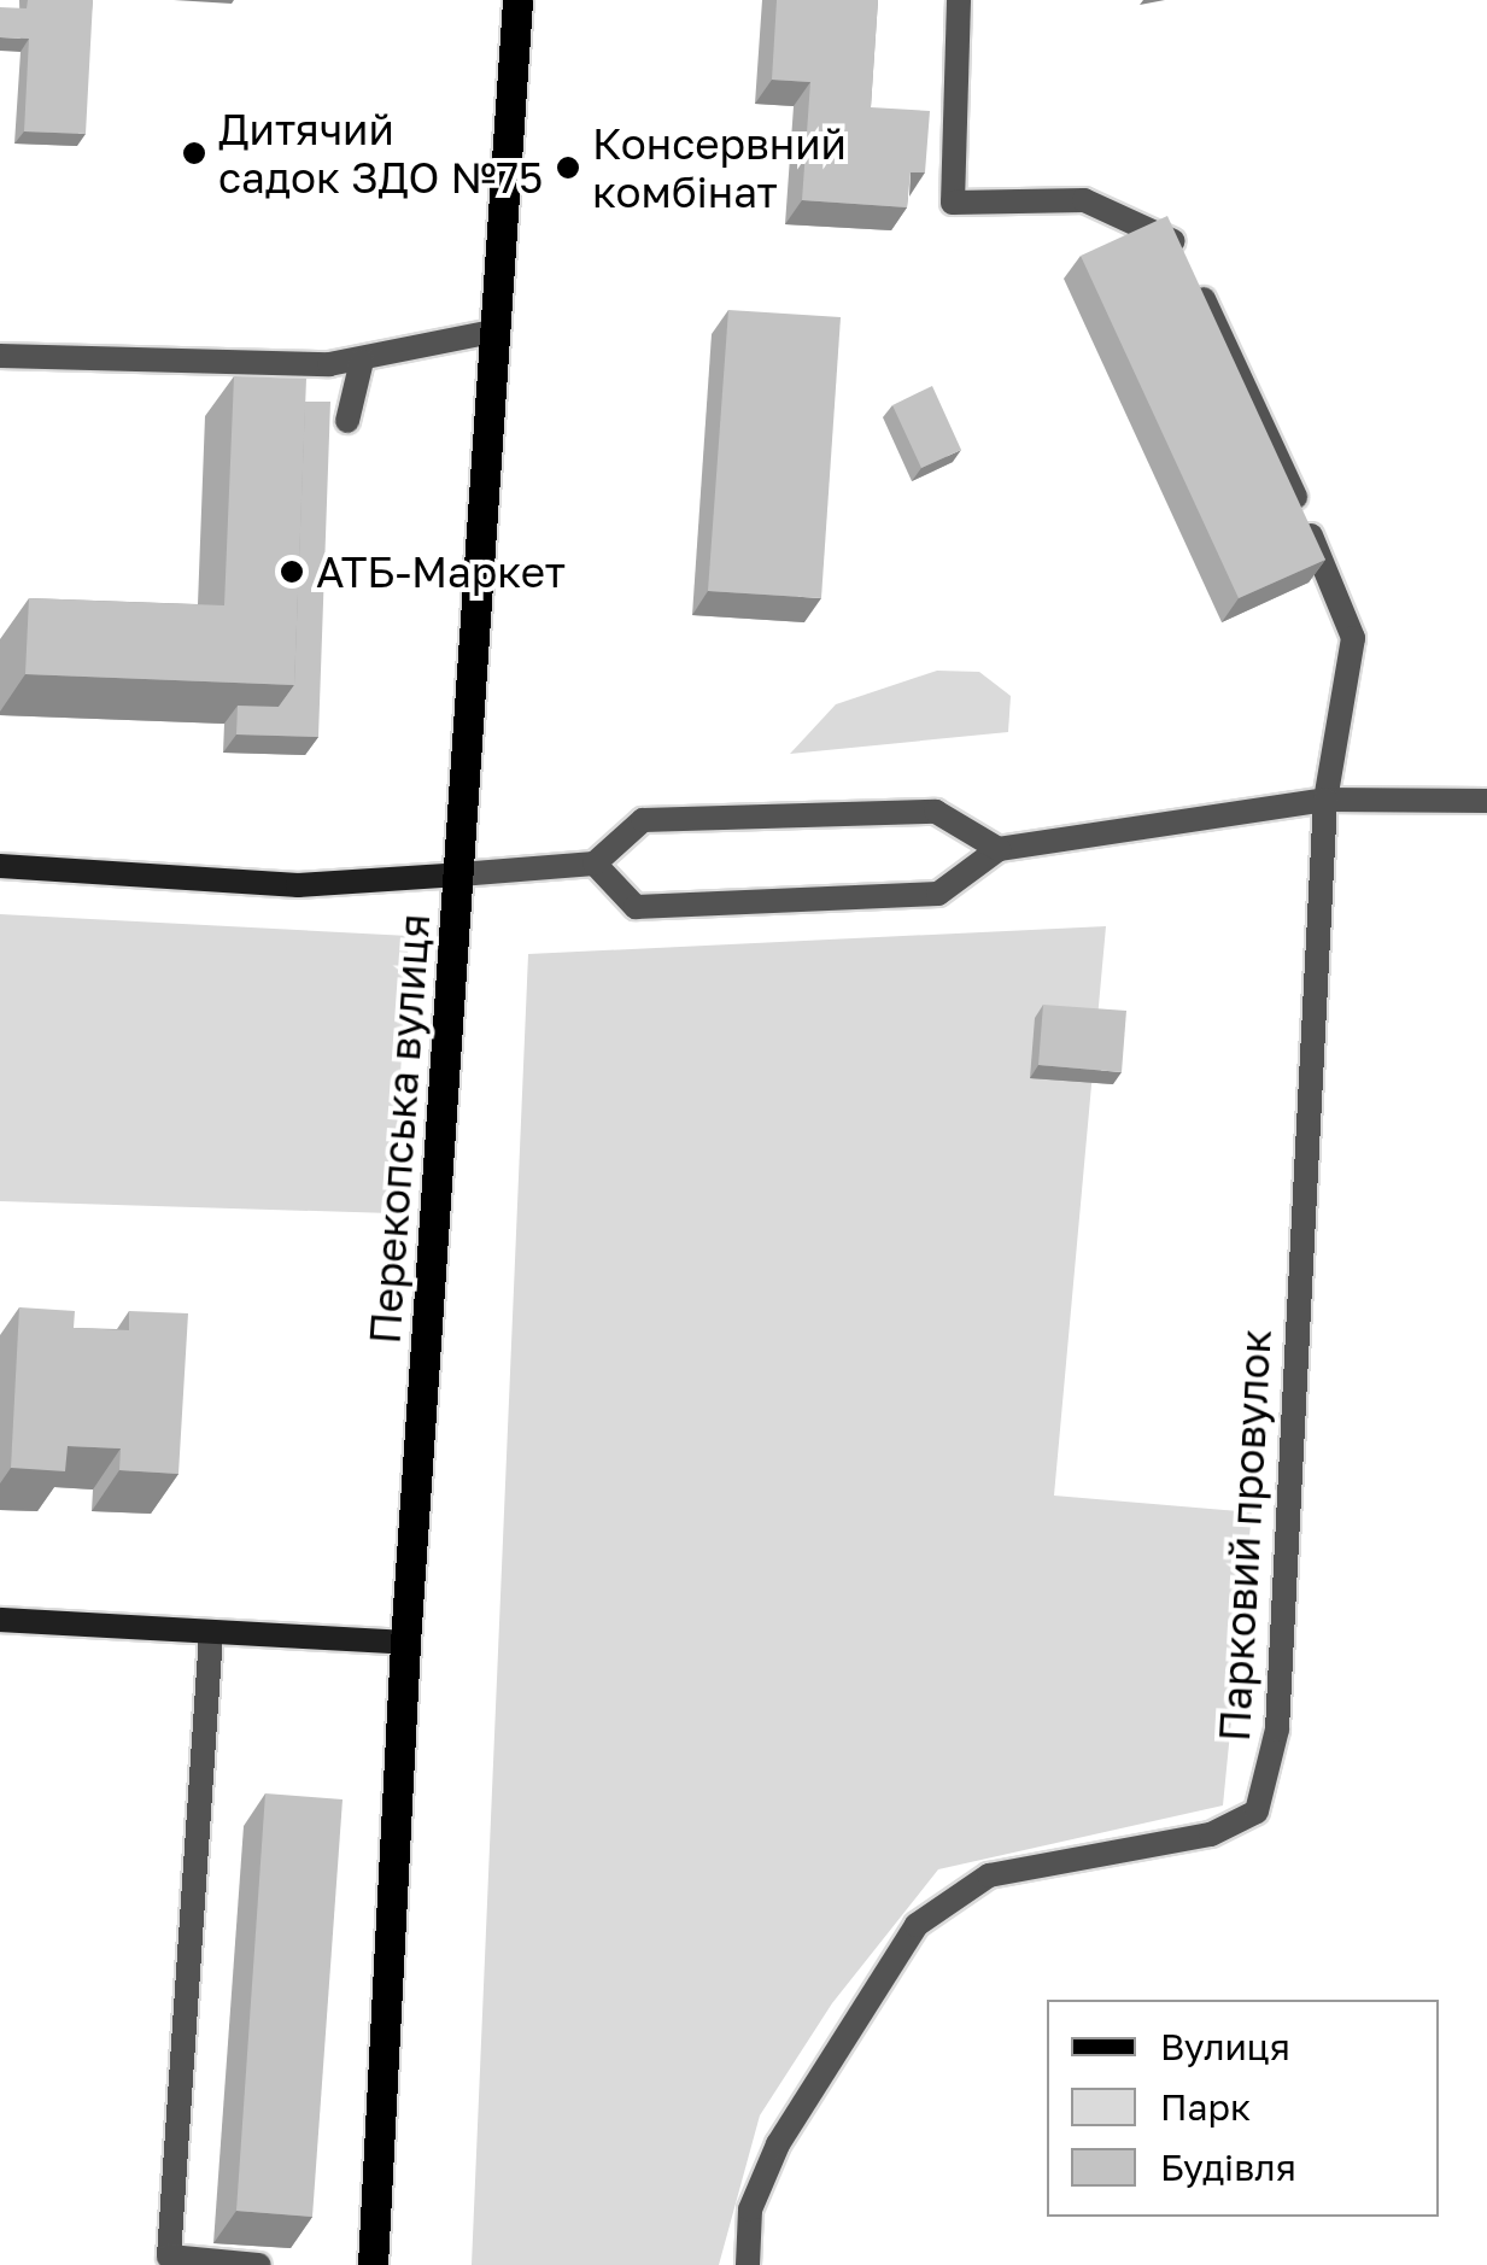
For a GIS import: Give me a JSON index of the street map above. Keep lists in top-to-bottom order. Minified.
{"streets":{"main road":["Перекопська вулиця"],"street":["Парковий провулок"]},"places":["Дитячий садок ЗДО №75","Консервний комбінат","АТБ-Маркет"],"legend":["Вулиця","Парк","Будівля"]}
